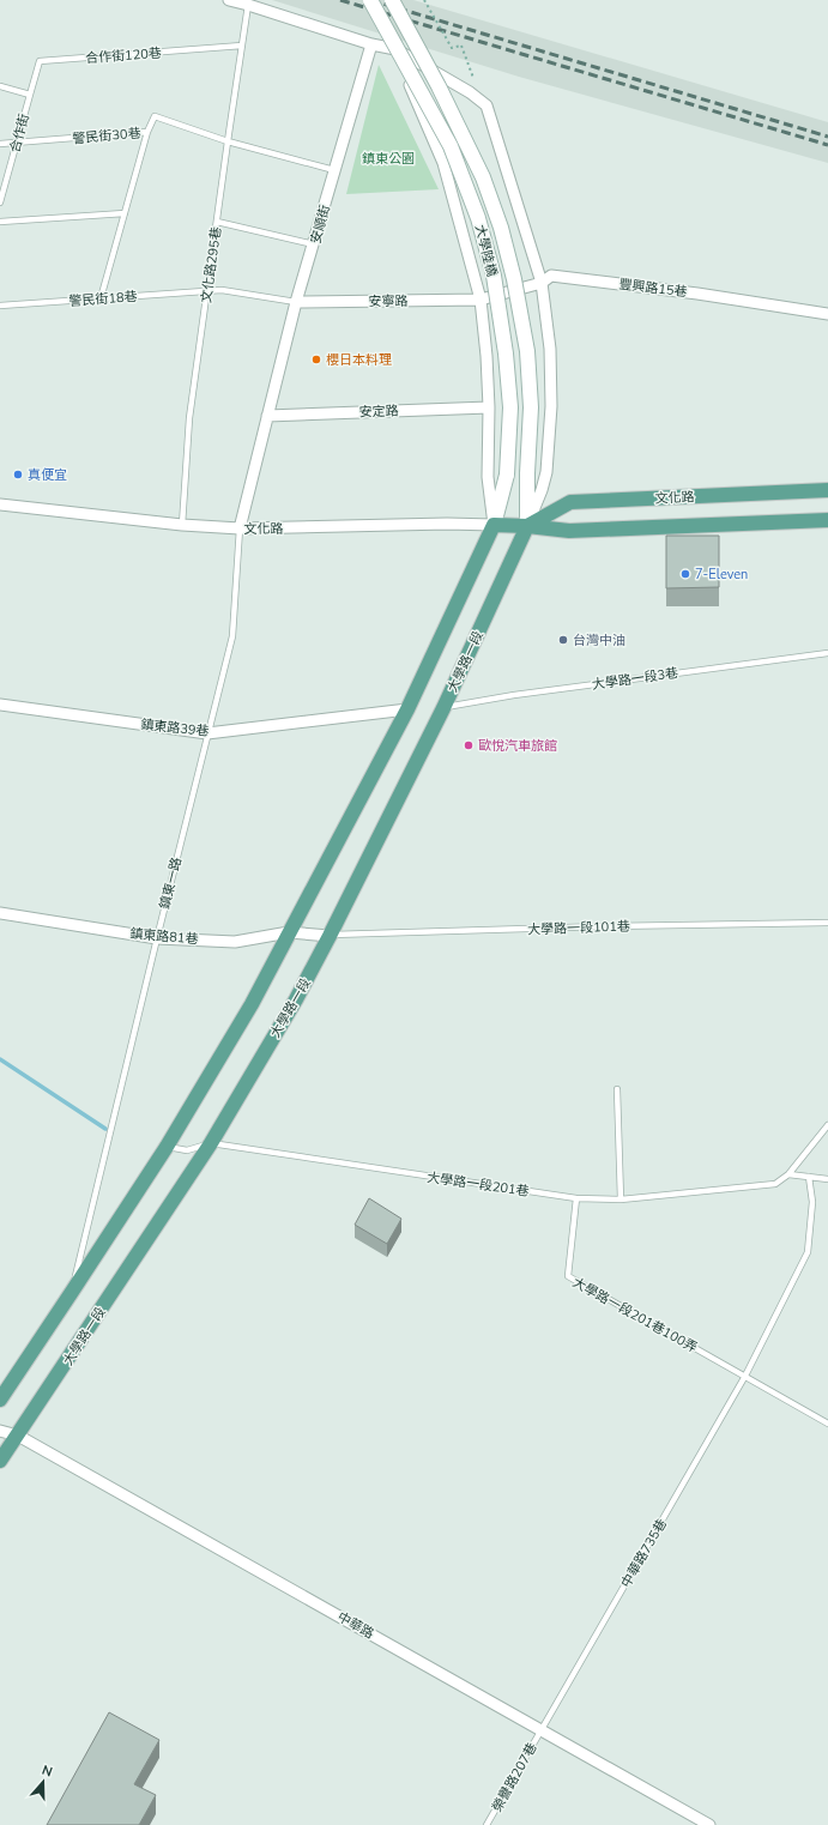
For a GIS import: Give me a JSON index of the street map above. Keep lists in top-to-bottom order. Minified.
{"streets":{"main road":["文化路","大學路一段"],"street":["安順街","大學陸橋","豐興路15巷","安寧路","安定路","鎮東路39巷","鎮東路81巷","中華路"],"lane":["合作街120巷","合作街","警民街30巷","文化路295巷","警民街18巷","大學路一段3巷","鎮東一路","大學路一段101巷","大學路一段201巷","大學路一段201巷100弄","中華路735巷","榮譽路207巷"]},"crossings":[["合作街120巷","合作街"],["合作街120巷","文化路295巷"],["合作街","警民街30巷"],["警民街30巷","文化路295巷"],["安順街","警民街18巷"],["安順街","安寧路"],["安順街","安定路"],["安順街","文化路"],["安順街","鎮東一路"],["大學陸橋","文化路"],["大學陸橋","大學路一段"],["文化路295巷","警民街18巷"],["文化路295巷","文化路"],["豐興路15巷","安寧路"],["警民街18巷","安寧路"],["文化路","大學路一段"],["文化路","鎮東一路"],["大學路一段","大學路一段3巷"],["大學路一段","大學路一段101巷"],["大學路一段","鎮東路81巷"],["大學路一段","大學路一段201巷"],["大學路一段","中華路"],["鎮東路39巷","鎮東一路"],["鎮東一路","鎮東路81巷"],["大學路一段101巷","鎮東路81巷"],["大學路一段201巷","大學路一段201巷100弄"],["大學路一段201巷100弄","中華路735巷"],["中華路735巷","中華路"],["中華路735巷","榮譽路207巷"],["中華路","榮譽路207巷"]],"parks":["鎮東公園"],"places":["櫻日本料理","真便宜","7-Eleven","台灣中油","歐悅汽車旅館"],"north":"top"}
